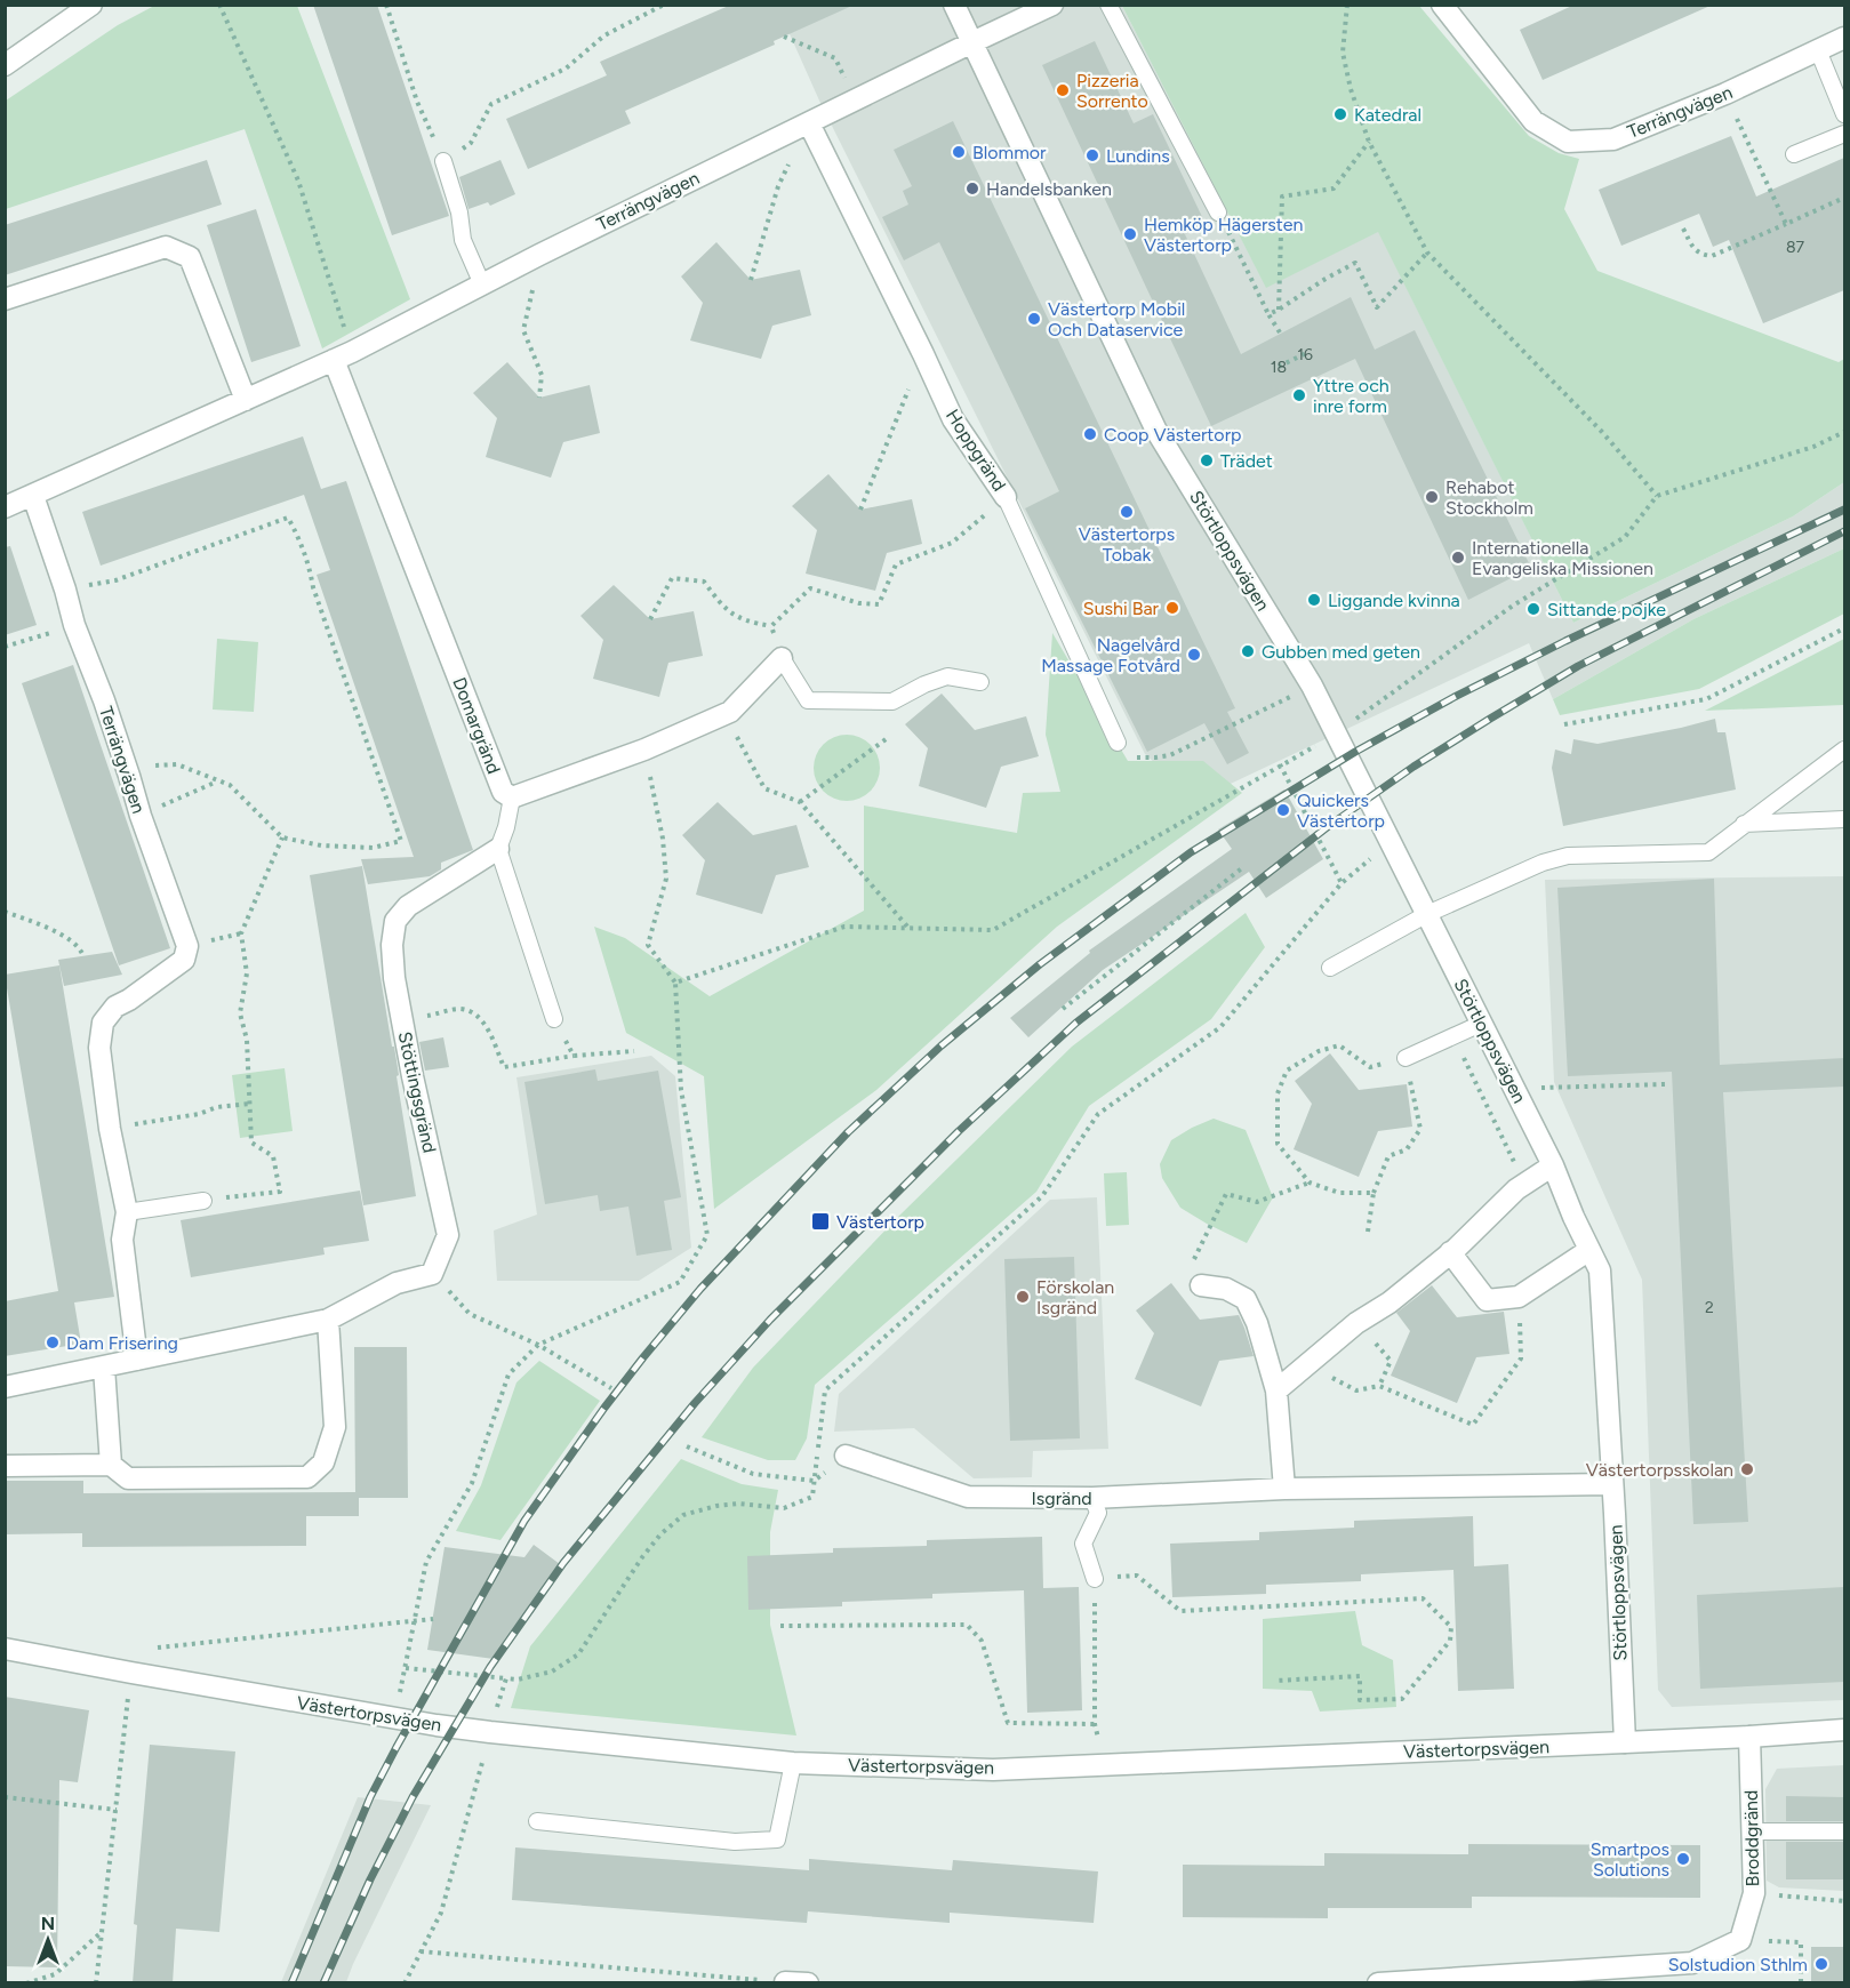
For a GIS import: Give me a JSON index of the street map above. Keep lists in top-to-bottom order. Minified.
{"streets":{"street":["Terrängvägen","Hoppgränd","Störtloppsvägen","Domargränd","Stöttingsgränd","Isgränd","Västertorpsvägen","Broddgränd"]},"crossings":[["Terrängvägen","Hoppgränd"],["Terrängvägen","Störtloppsvägen"],["Terrängvägen","Domargränd"],["Störtloppsvägen","Isgränd"],["Störtloppsvägen","Västertorpsvägen"],["Västertorpsvägen","Broddgränd"]],"places":{"other":["Pizzeria Sorrento","Katedral","Blommor","Lundins","Handelsbanken","Hemköp Hägersten Västertorp","Västertorp Mobil Och Dataservice","Yttre och inre form","Coop Västertorp","Trädet","Rehabot Stockholm","Västertorps Tobak","Internationella Evangeliska Missionen","Liggande kvinna","Sushi Bar","Sittande pojke","Gubben med geten","Nagelvård Massage Fotvård","Quickers Västertorp","Förskolan Isgränd","Dam Frisering","Västertorpsskolan","Smartpos Solutions","Solstudion Sthlm"],"transit":["Västertorp"]},"house_numbers":["87","16","18","2"],"north":"top"}
